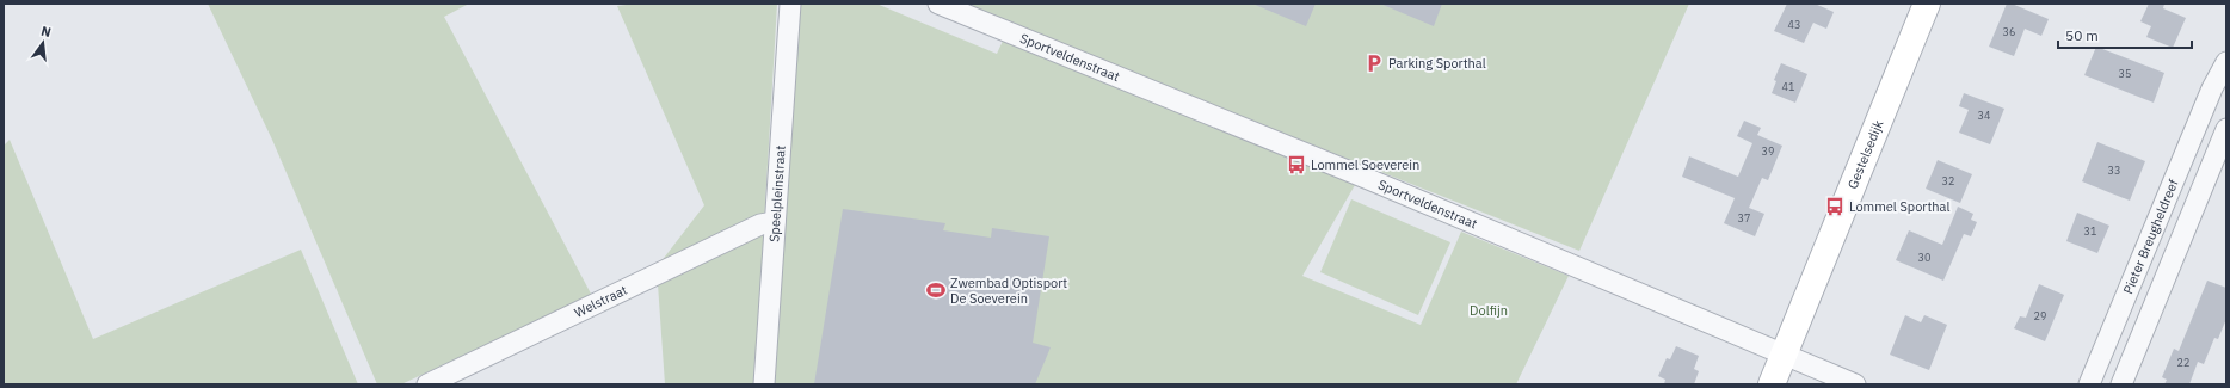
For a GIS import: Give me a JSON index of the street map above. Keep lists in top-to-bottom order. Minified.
{"streets":{"main road":["Gestelsedijk"],"street":["Sportveldenstraat","Speelpleinstraat","Pieter Breugheldreef","Welstraat"]},"crossings":[["Sportveldenstraat","Gestelsedijk"],["Speelpleinstraat","Welstraat"]],"parks":["Dolfijn"],"places":{"parking":["Parking Sporthal"],"bus stop":["Lommel Soeverein","Lommel Sporthal"],"sports":["Zwembad Optisport De Soeverein"]},"house_numbers":["43","36","35","41","34","39","33","32","37","31","30","29","22"],"scale_bar":"50 m","north":"top"}
